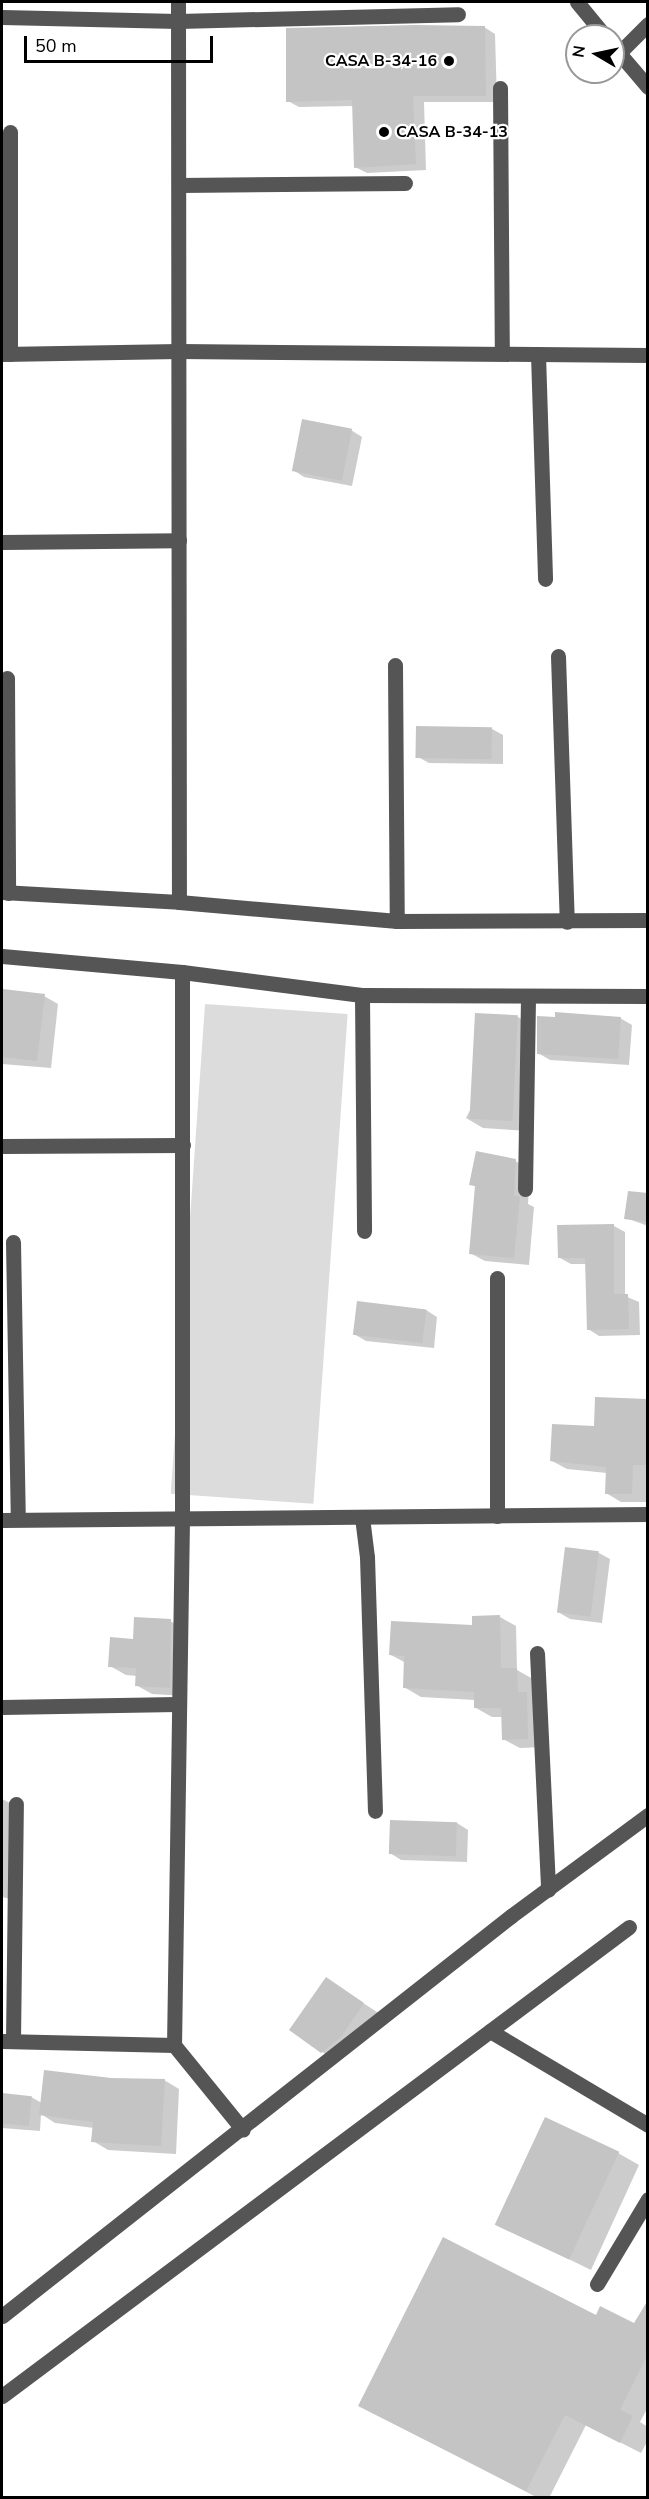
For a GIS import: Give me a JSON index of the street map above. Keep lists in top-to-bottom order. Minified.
{"places":["CASA B-34-16","CASA B-34-13"],"scale_bar":"50 m","north":"left"}
